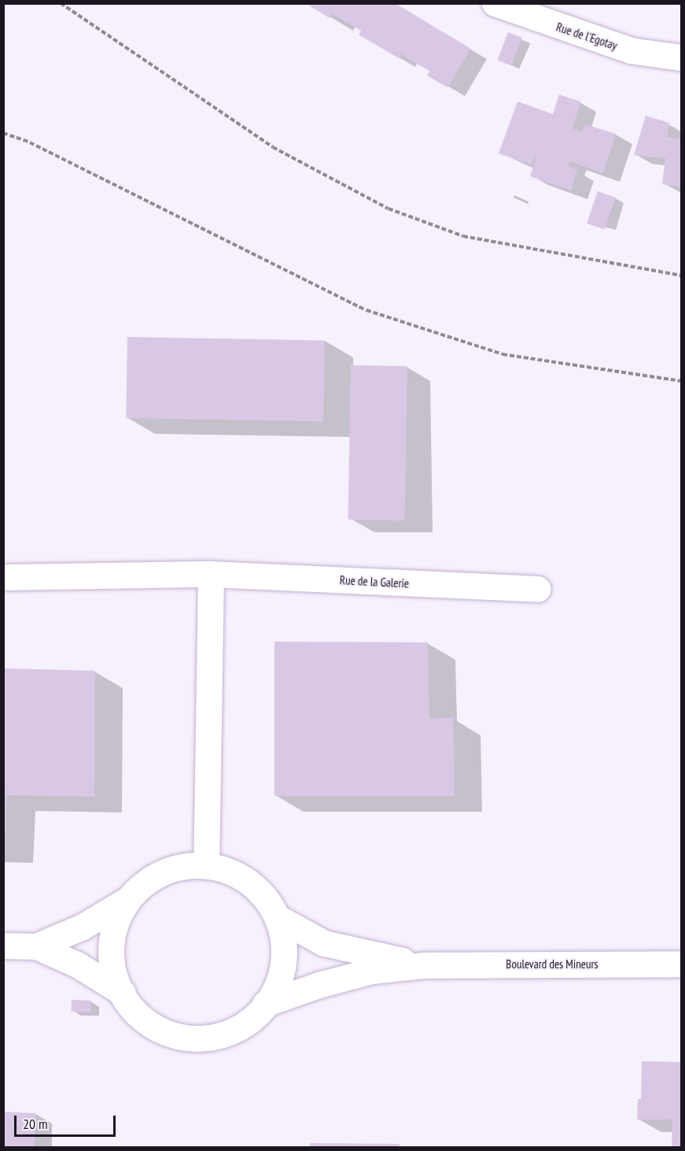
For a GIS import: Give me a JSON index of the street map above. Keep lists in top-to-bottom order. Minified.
{"streets":{"street":["Rue de l'Egotay","Rue de la Galerie","Boulevard des Mineurs"]},"scale_bar":"20 m"}
